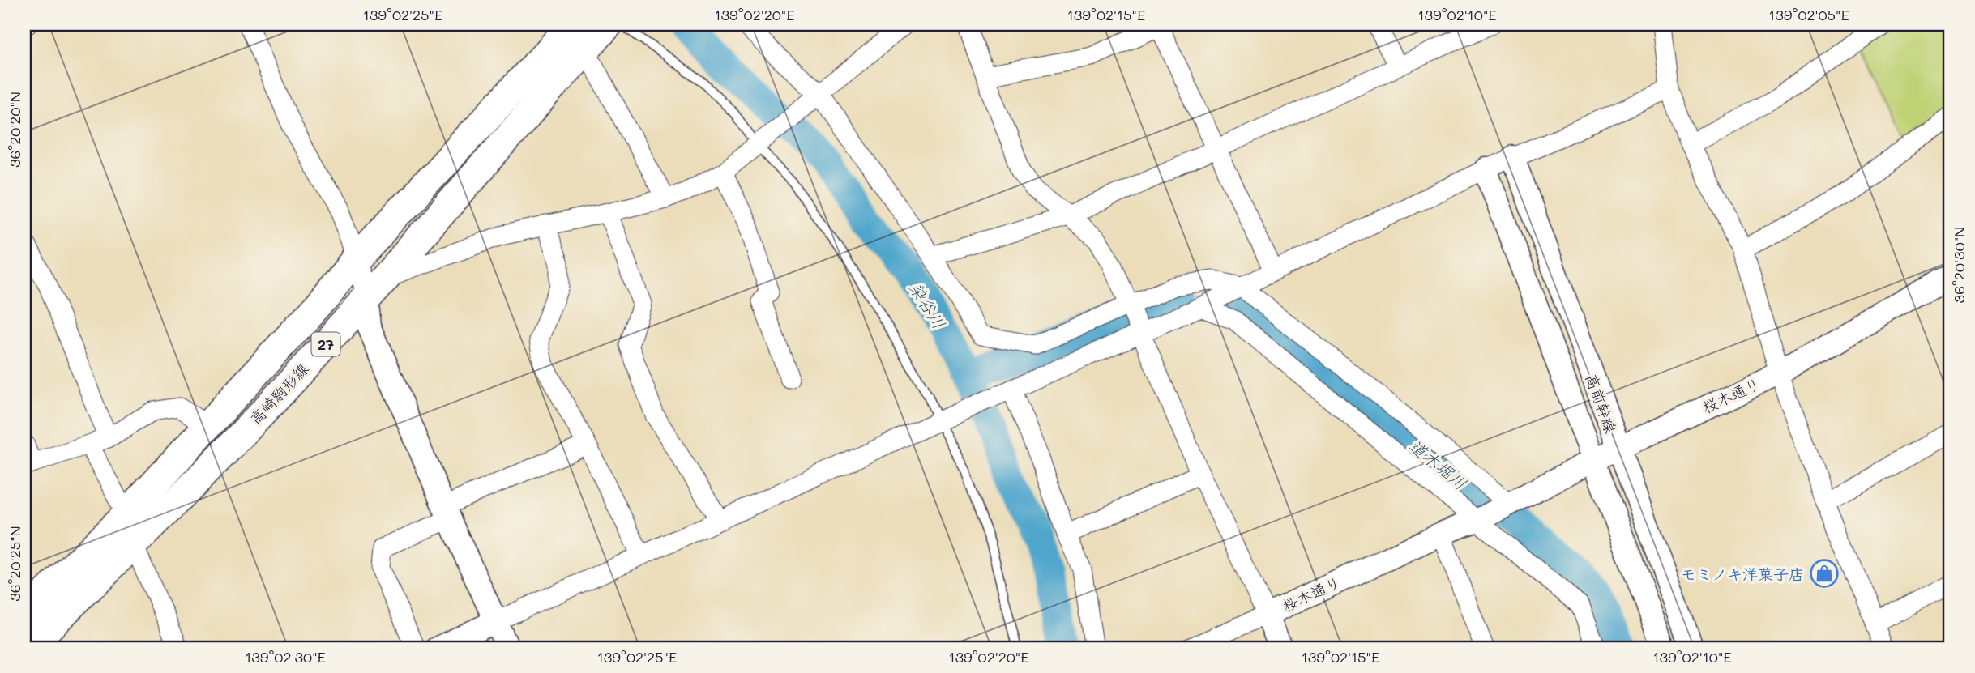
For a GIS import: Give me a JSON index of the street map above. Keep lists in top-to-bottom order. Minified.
{"streets":{"main road":["27","高崎駒形線"],"street":["桜木通り","高前幹線"]},"crossings":[["桜木通り","高前幹線"]],"water":["染谷川","道木堀川"],"places":{"shop":["モミノキ洋菓子店"]},"coordinates":["139°02'25\"E","139°02'20\"E","139°02'15\"E","139°02'10\"E","139°02'05\"E","36°20'20\"N","36°20'30\"N","36°20'25\"N","139°02'30\"E"]}
